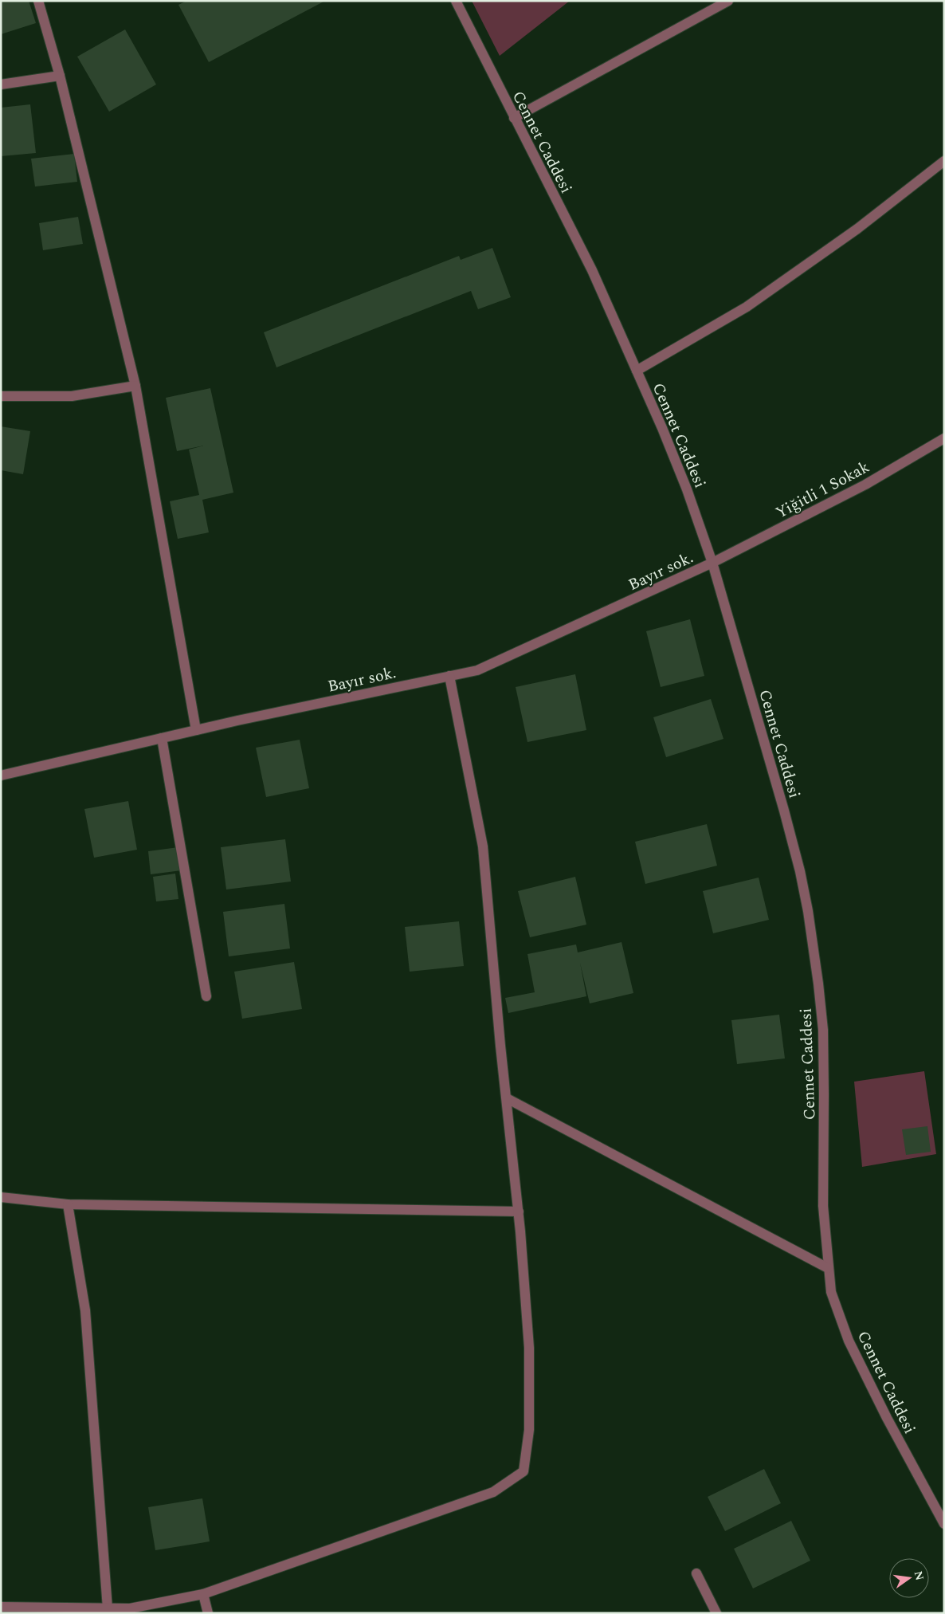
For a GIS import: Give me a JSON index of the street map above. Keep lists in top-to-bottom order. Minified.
{"streets":{"street":["Cennet Caddesi","Yiğitli 1 Sokak","Bayır sok."]},"crossings":[["Cennet Caddesi","Yiğitli 1 Sokak"],["Cennet Caddesi","Bayır sok."],["Yiğitli 1 Sokak","Bayır sok."]],"north":"right"}
